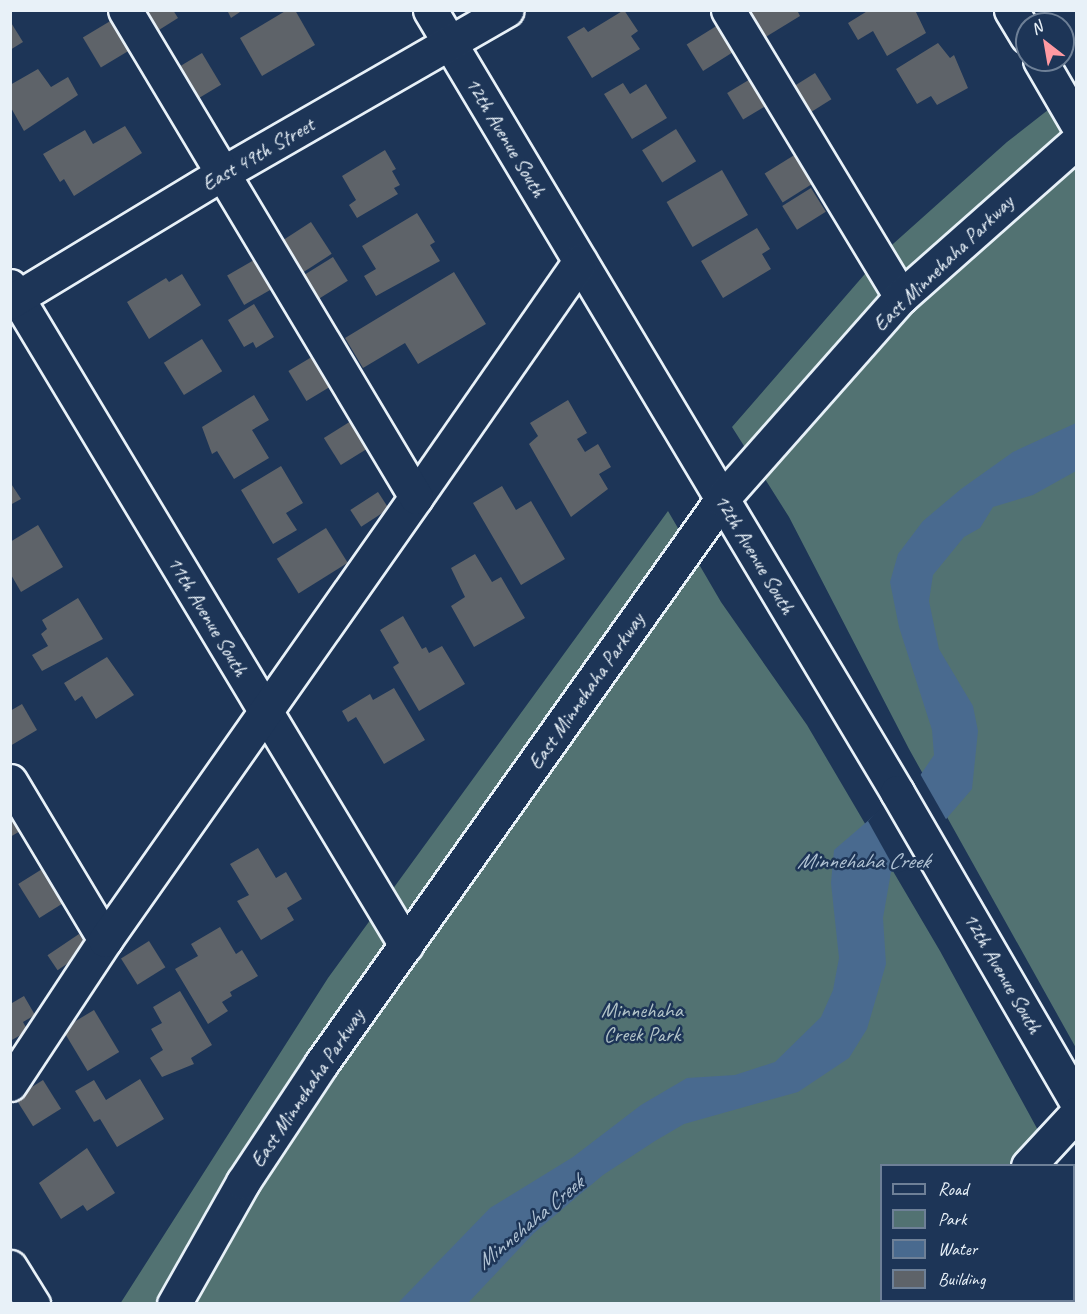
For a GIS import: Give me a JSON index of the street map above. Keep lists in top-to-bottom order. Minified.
{"streets":{"street":["12th Avenue South","East 49th Street","East Minnehaha Parkway","11th Avenue South"]},"crossings":[["12th Avenue South","East 49th Street"],["12th Avenue South","East Minnehaha Parkway"],["East 49th Street","11th Avenue South"],["East Minnehaha Parkway","11th Avenue South"]],"water":["Minnehaha Creek"],"parks":["Minnehaha Creek Park"],"legend":["Road","Park","Water","Building"],"north":"top left"}
